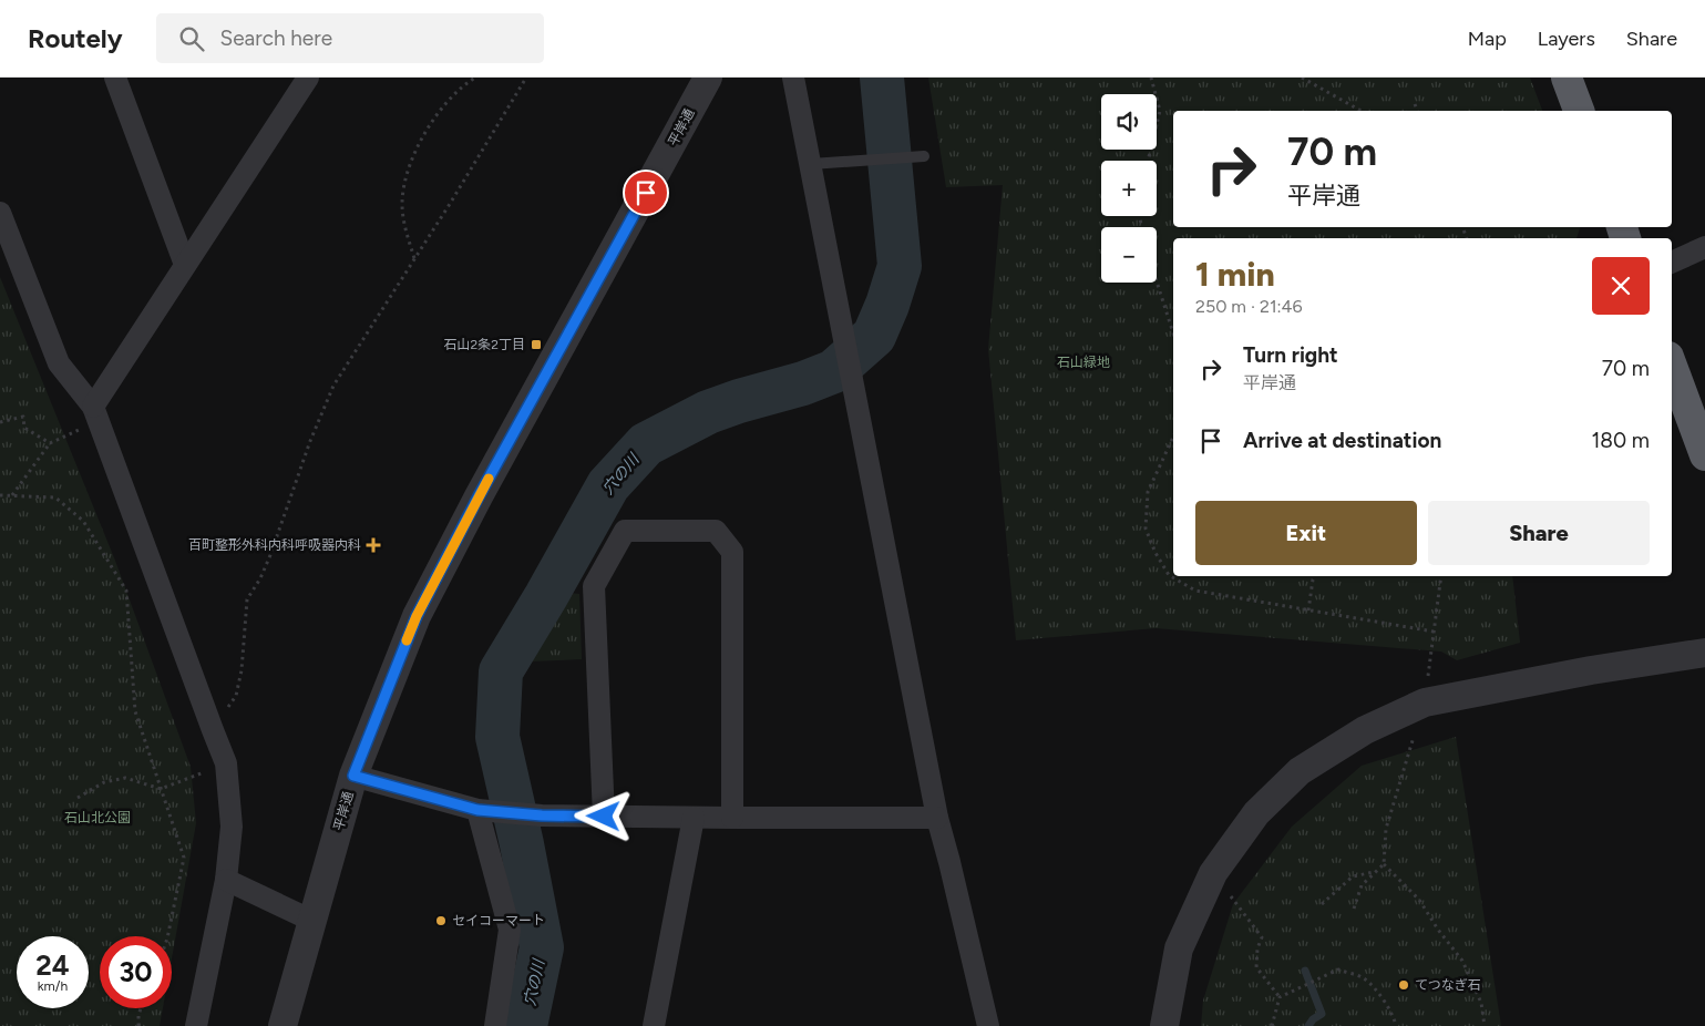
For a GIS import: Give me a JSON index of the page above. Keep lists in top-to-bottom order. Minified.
{"streets":{"street":["平岸通"]},"water":["穴の川"],"parks":["石山緑地","石山北公園"],"places":{"transit":["石山2条2丁目"],"health":["百町整形外科内科呼吸器内科"],"other":["セイコーマート","てつなぎ石"]},"page":{"header":"Routely","search":"Search here","nav":["Map","Layers","Share"],"map_buttons":["+","−"],"turn":["70 m","平岸通"],"heading":["1 min","250 m · 21:46"],"list":[{"name":"Turn right","note":"平岸通","value":"70 m"},{"name":"Arrive at destination","value":"180 m"}],"buttons":["Exit","Share"],"speed":"24 km/h","limit":"30"}}
